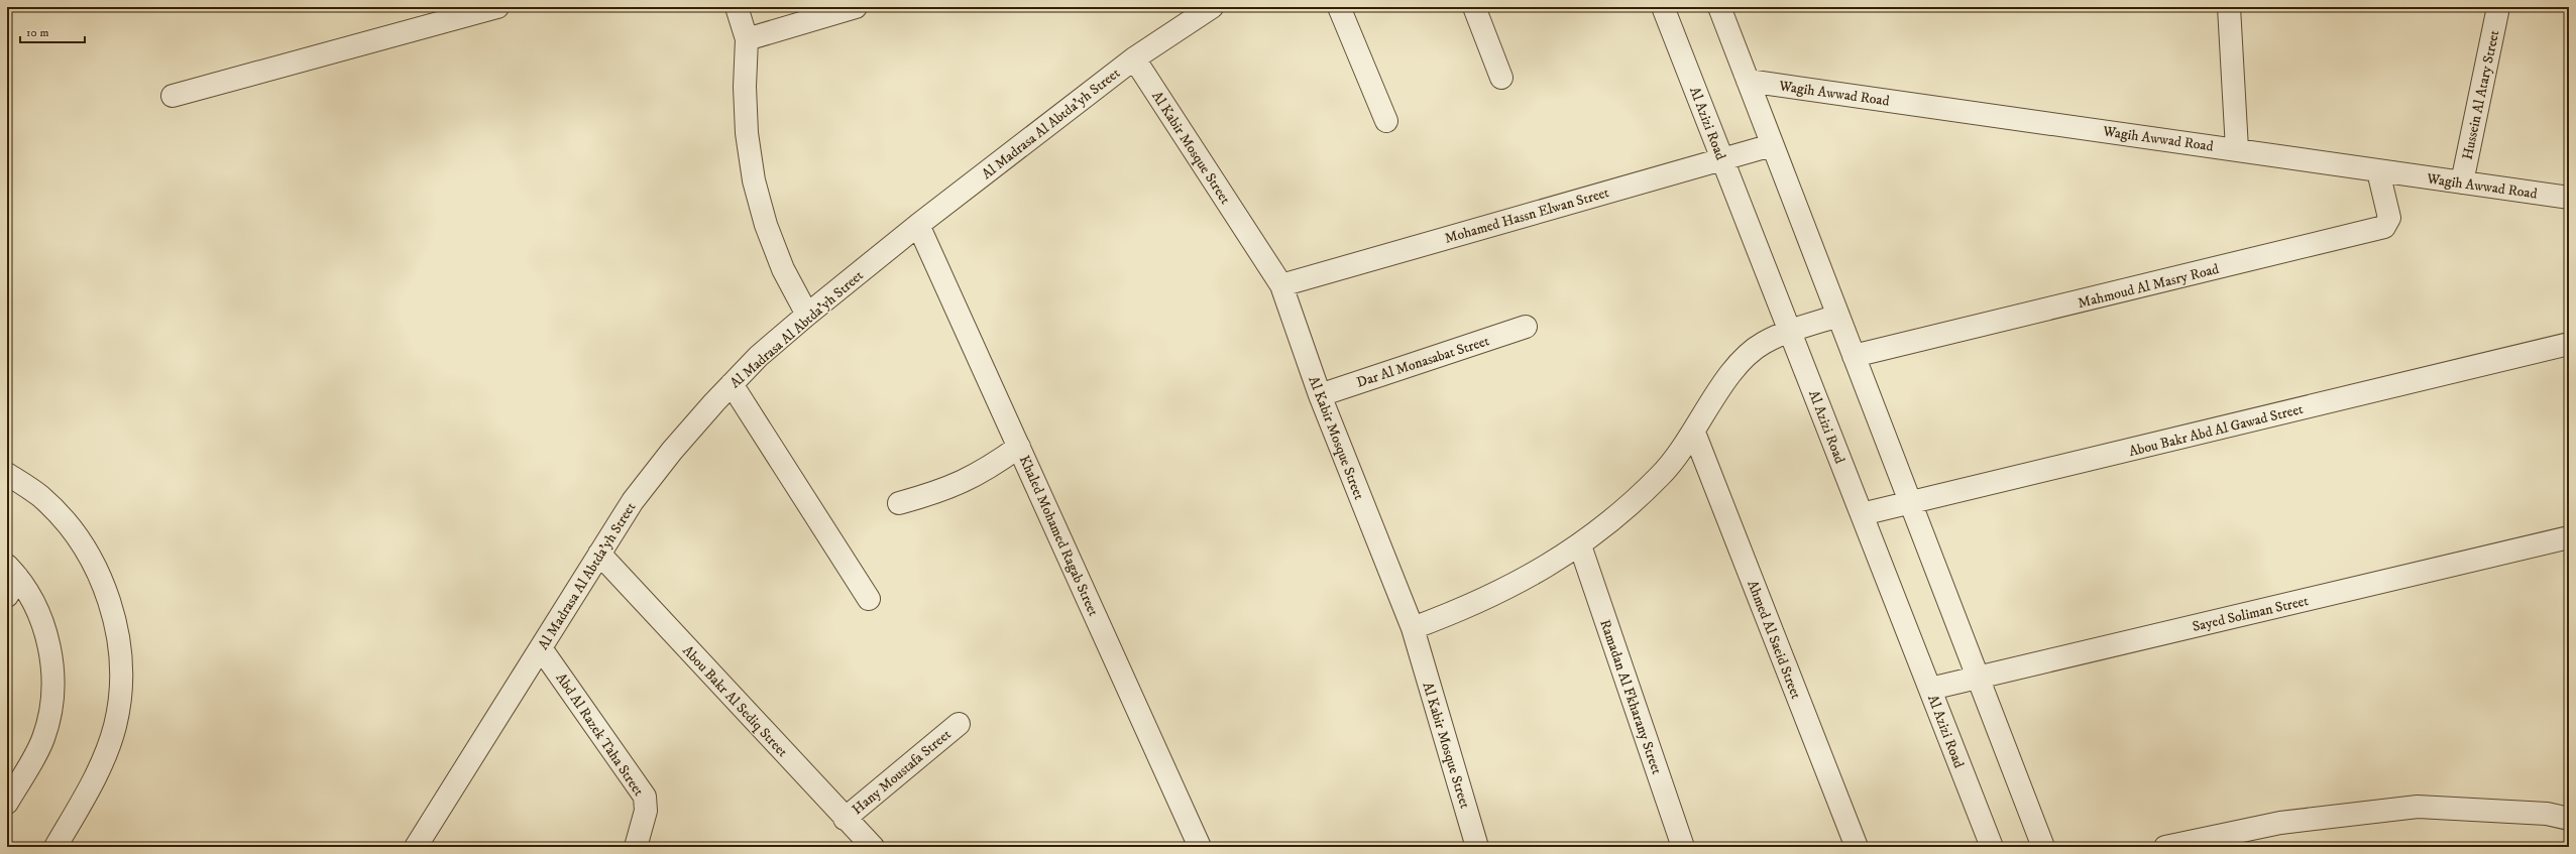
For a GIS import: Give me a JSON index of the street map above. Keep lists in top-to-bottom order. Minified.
{"streets":{"street":["Wagih Awwad Road","Hussein Al Atary Street","Al Madrasa Al Abtda'yh Street","Al Azizi Road","Al Kabir Mosque Street","Mohamed Hassn Elwan Street","Mahmoud Al Masry Road","Dar Al Monasabat Street","Abou Bakr Abd Al Gawad Street","Khaled Mohamed Ragab Street","Sayed Soliman Street","Ahmed Al Saeid Street","Ramadan Al Fkharany Street","Abou Bakr Al Sediq Street","Abd Al Razek Taha Street","Hany Moustafa Street"]},"crossings":[["Wagih Awwad Road","Hussein Al Atary Street"],["Wagih Awwad Road","Mahmoud Al Masry Road"],["Al Madrasa Al Abtda'yh Street","Al Kabir Mosque Street"],["Al Madrasa Al Abtda'yh Street","Khaled Mohamed Ragab Street"],["Al Madrasa Al Abtda'yh Street","Abou Bakr Al Sediq Street"],["Al Madrasa Al Abtda'yh Street","Abd Al Razek Taha Street"],["Al Azizi Road","Mohamed Hassn Elwan Street"],["Al Azizi Road","Abou Bakr Abd Al Gawad Street"],["Al Azizi Road","Sayed Soliman Street"],["Al Kabir Mosque Street","Mohamed Hassn Elwan Street"],["Al Kabir Mosque Street","Dar Al Monasabat Street"],["Abou Bakr Al Sediq Street","Hany Moustafa Street"]],"scale_bar":"10 m"}
